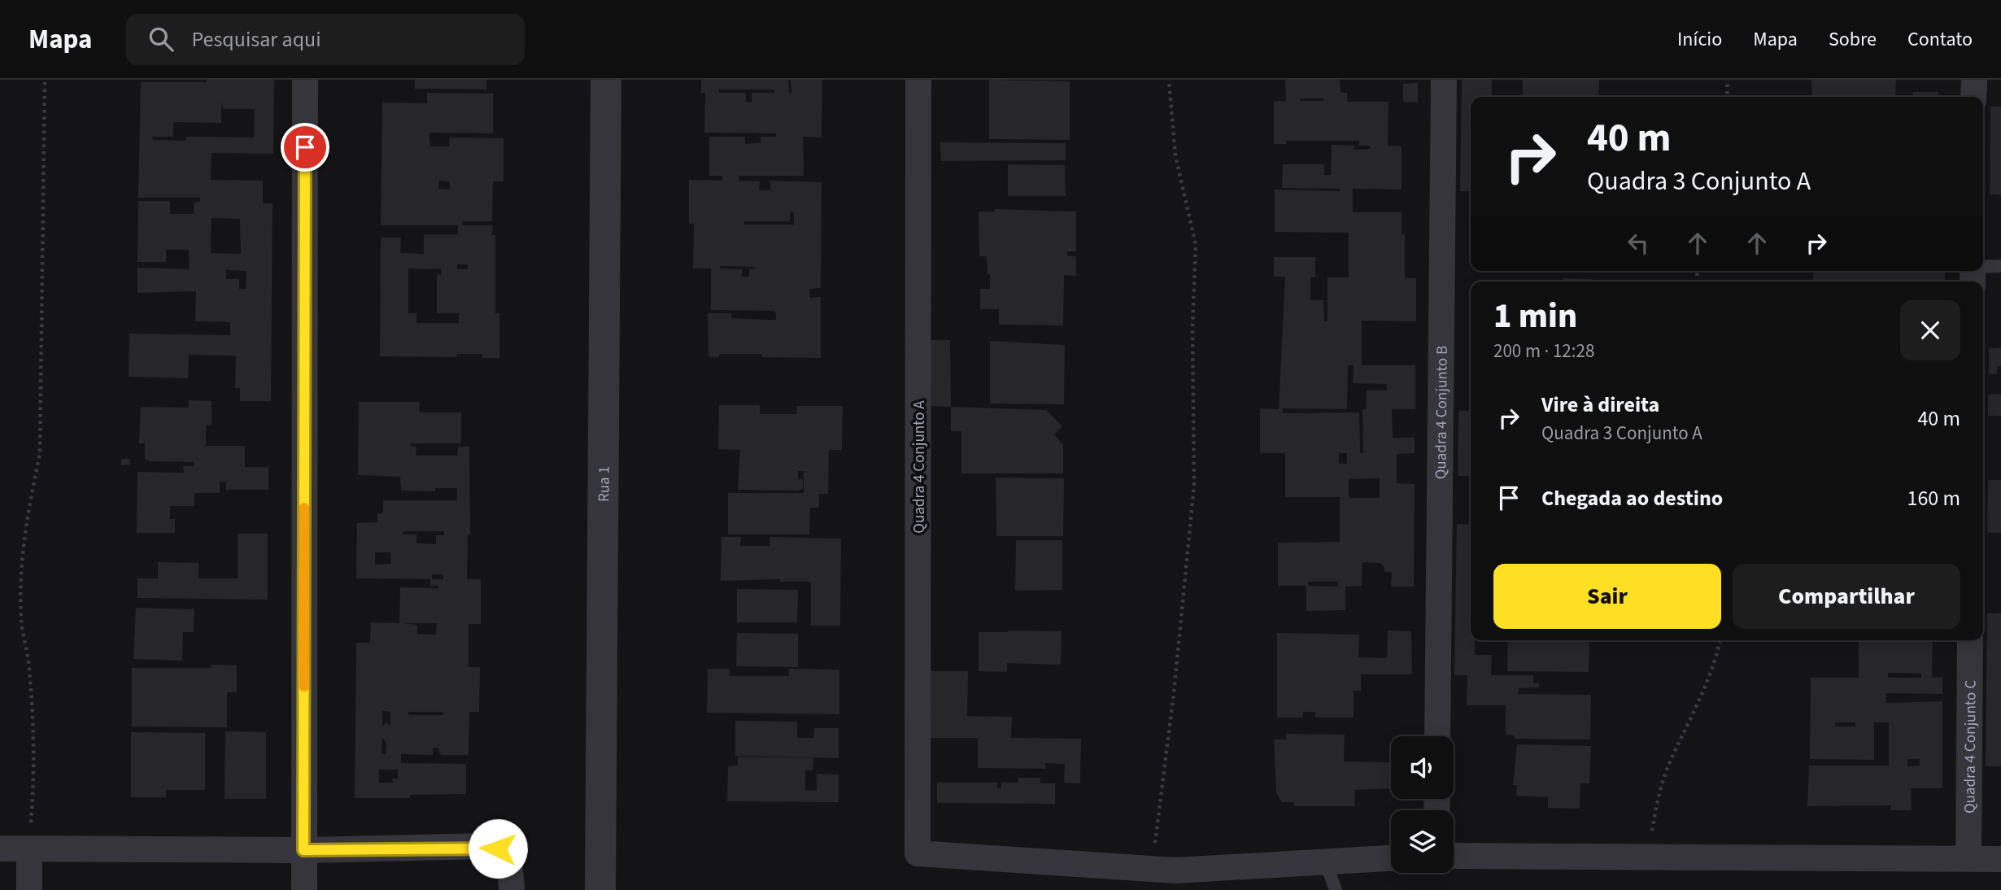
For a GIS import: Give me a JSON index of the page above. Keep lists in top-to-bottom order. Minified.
{"streets":{"street":["Quadra 4 Conjunto B","Quadra 4 Conjunto A","Rua 1","Quadra 4 Conjunto C"]},"page":{"header":"Mapa","search":"Pesquisar aqui","nav":["Início","Mapa","Sobre","Contato"],"turn":["40 m","Quadra 3 Conjunto A"],"heading":["1 min","200 m · 12:28"],"list":[{"name":"Vire à direita","note":"Quadra 3 Conjunto A","value":"40 m"},{"name":"Chegada ao destino","value":"160 m"}],"buttons":["Sair","Compartilhar"]}}
